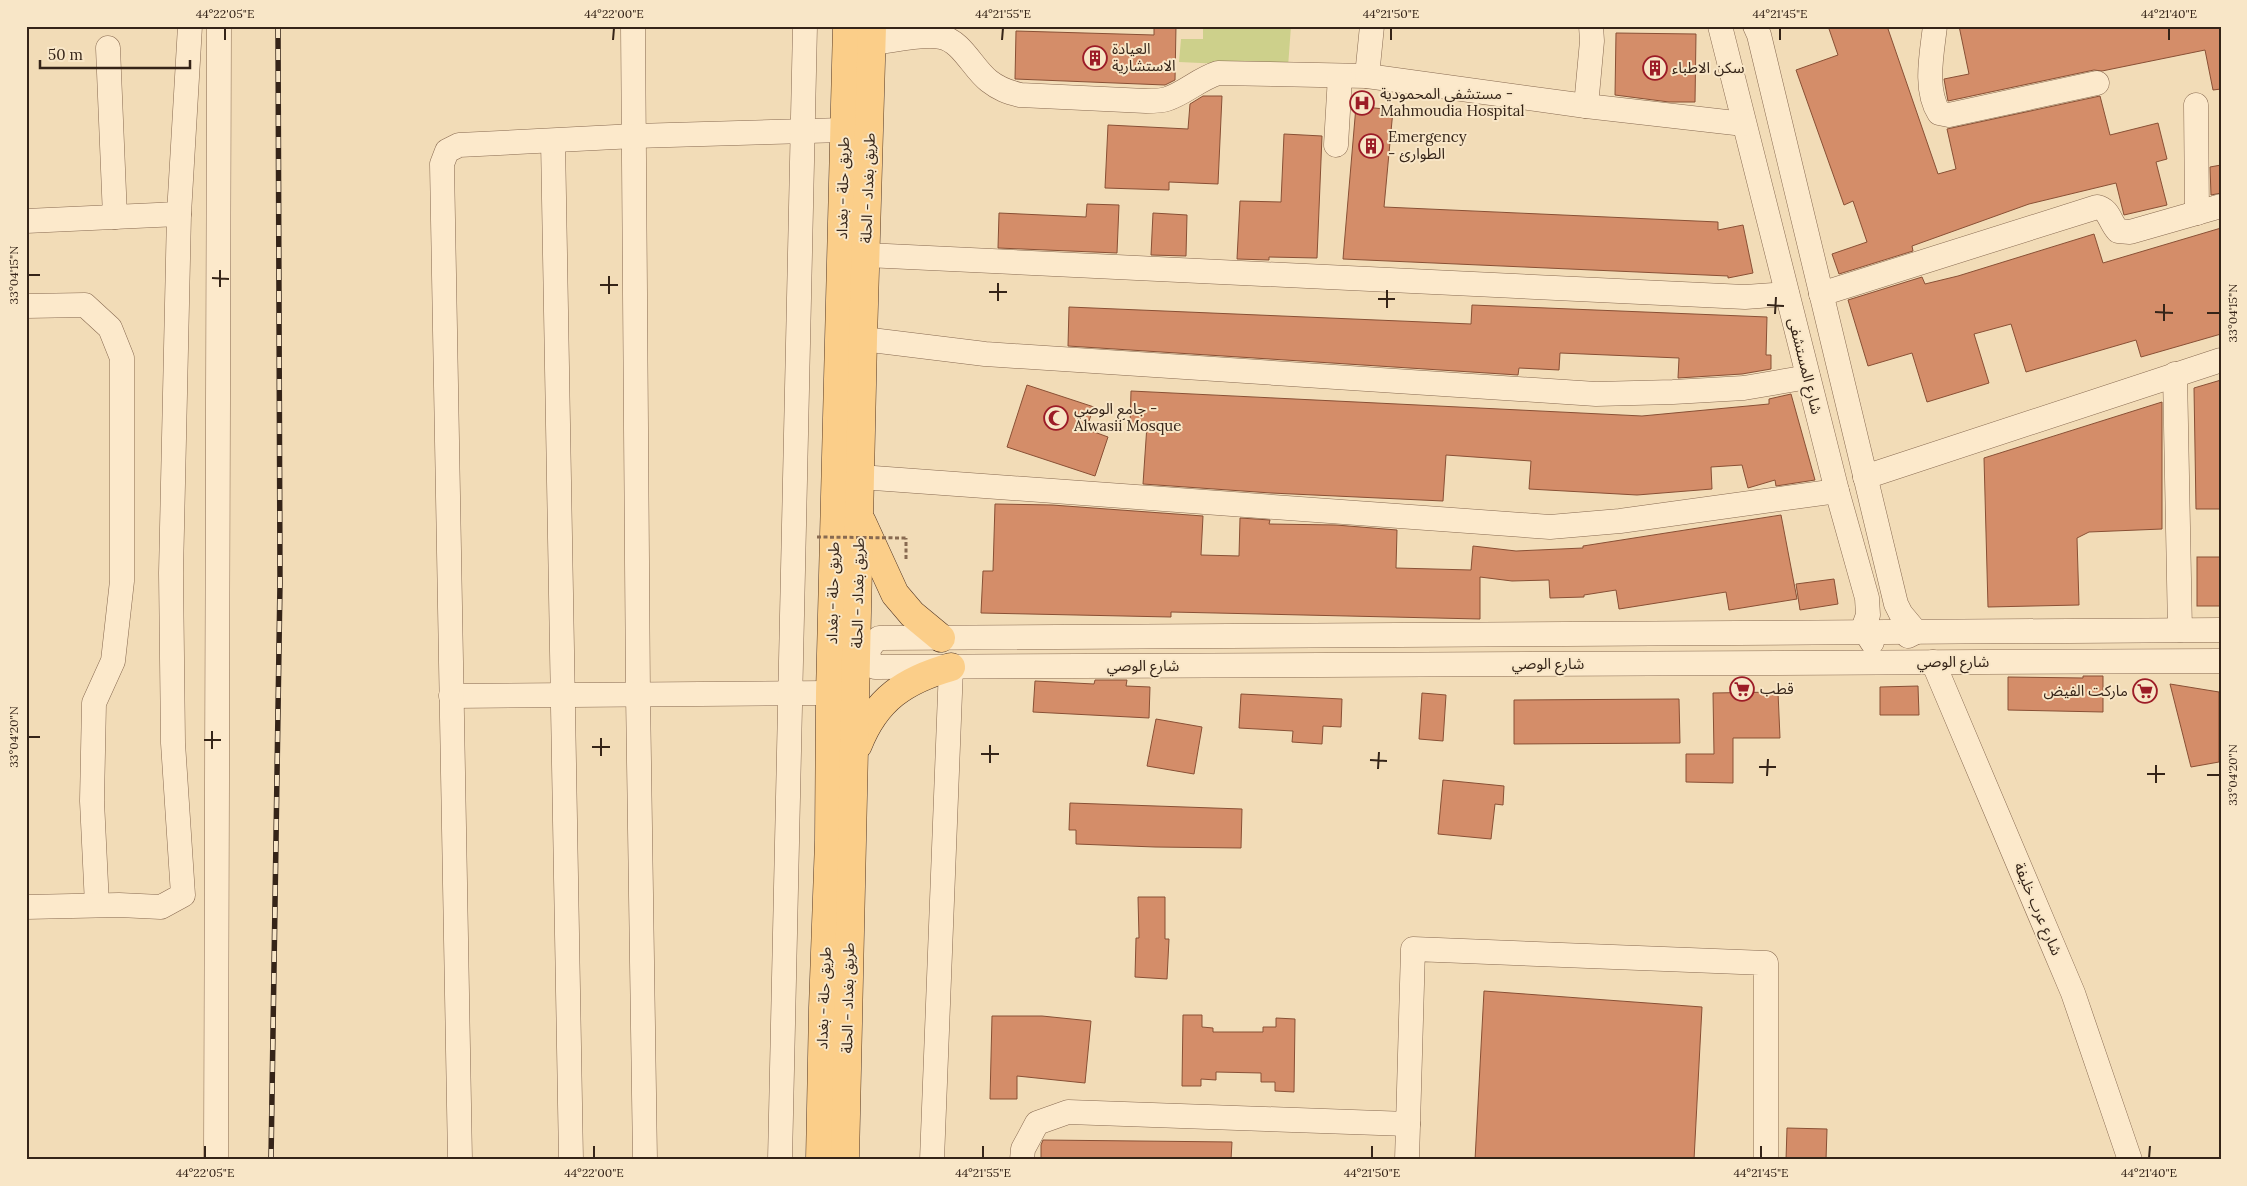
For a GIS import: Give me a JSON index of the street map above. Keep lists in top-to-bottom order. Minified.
{"streets":{"main road":["طريق حلة - بغداد","طريق بغداد - الحلة"],"street":["شارع المستشفى","شارع الوصي","شارع عرب خليفة"]},"crossings":[["شارع المستشفى","شارع عرب خليفة"],["شارع الوصي","شارع عرب خليفة"]],"places":{"building":["العيادة الاستشارية","سكن الاطباء","Emergency - الطوارئ"],"hospital":["مستشفى المحمودية - Mahmoudia Hospital"],"mosque":["جامع الوصي - Alwasii Mosque"],"supermarket":["قطب","ماركت الفيض"]},"scale_bar":"50 m","coordinates":["44°22'05\"E","44°22'00\"E","44°21'55\"E","44°21'50\"E","44°21'45\"E","44°21'40\"E","33°04'15\"N","33°04'20\"N"]}
